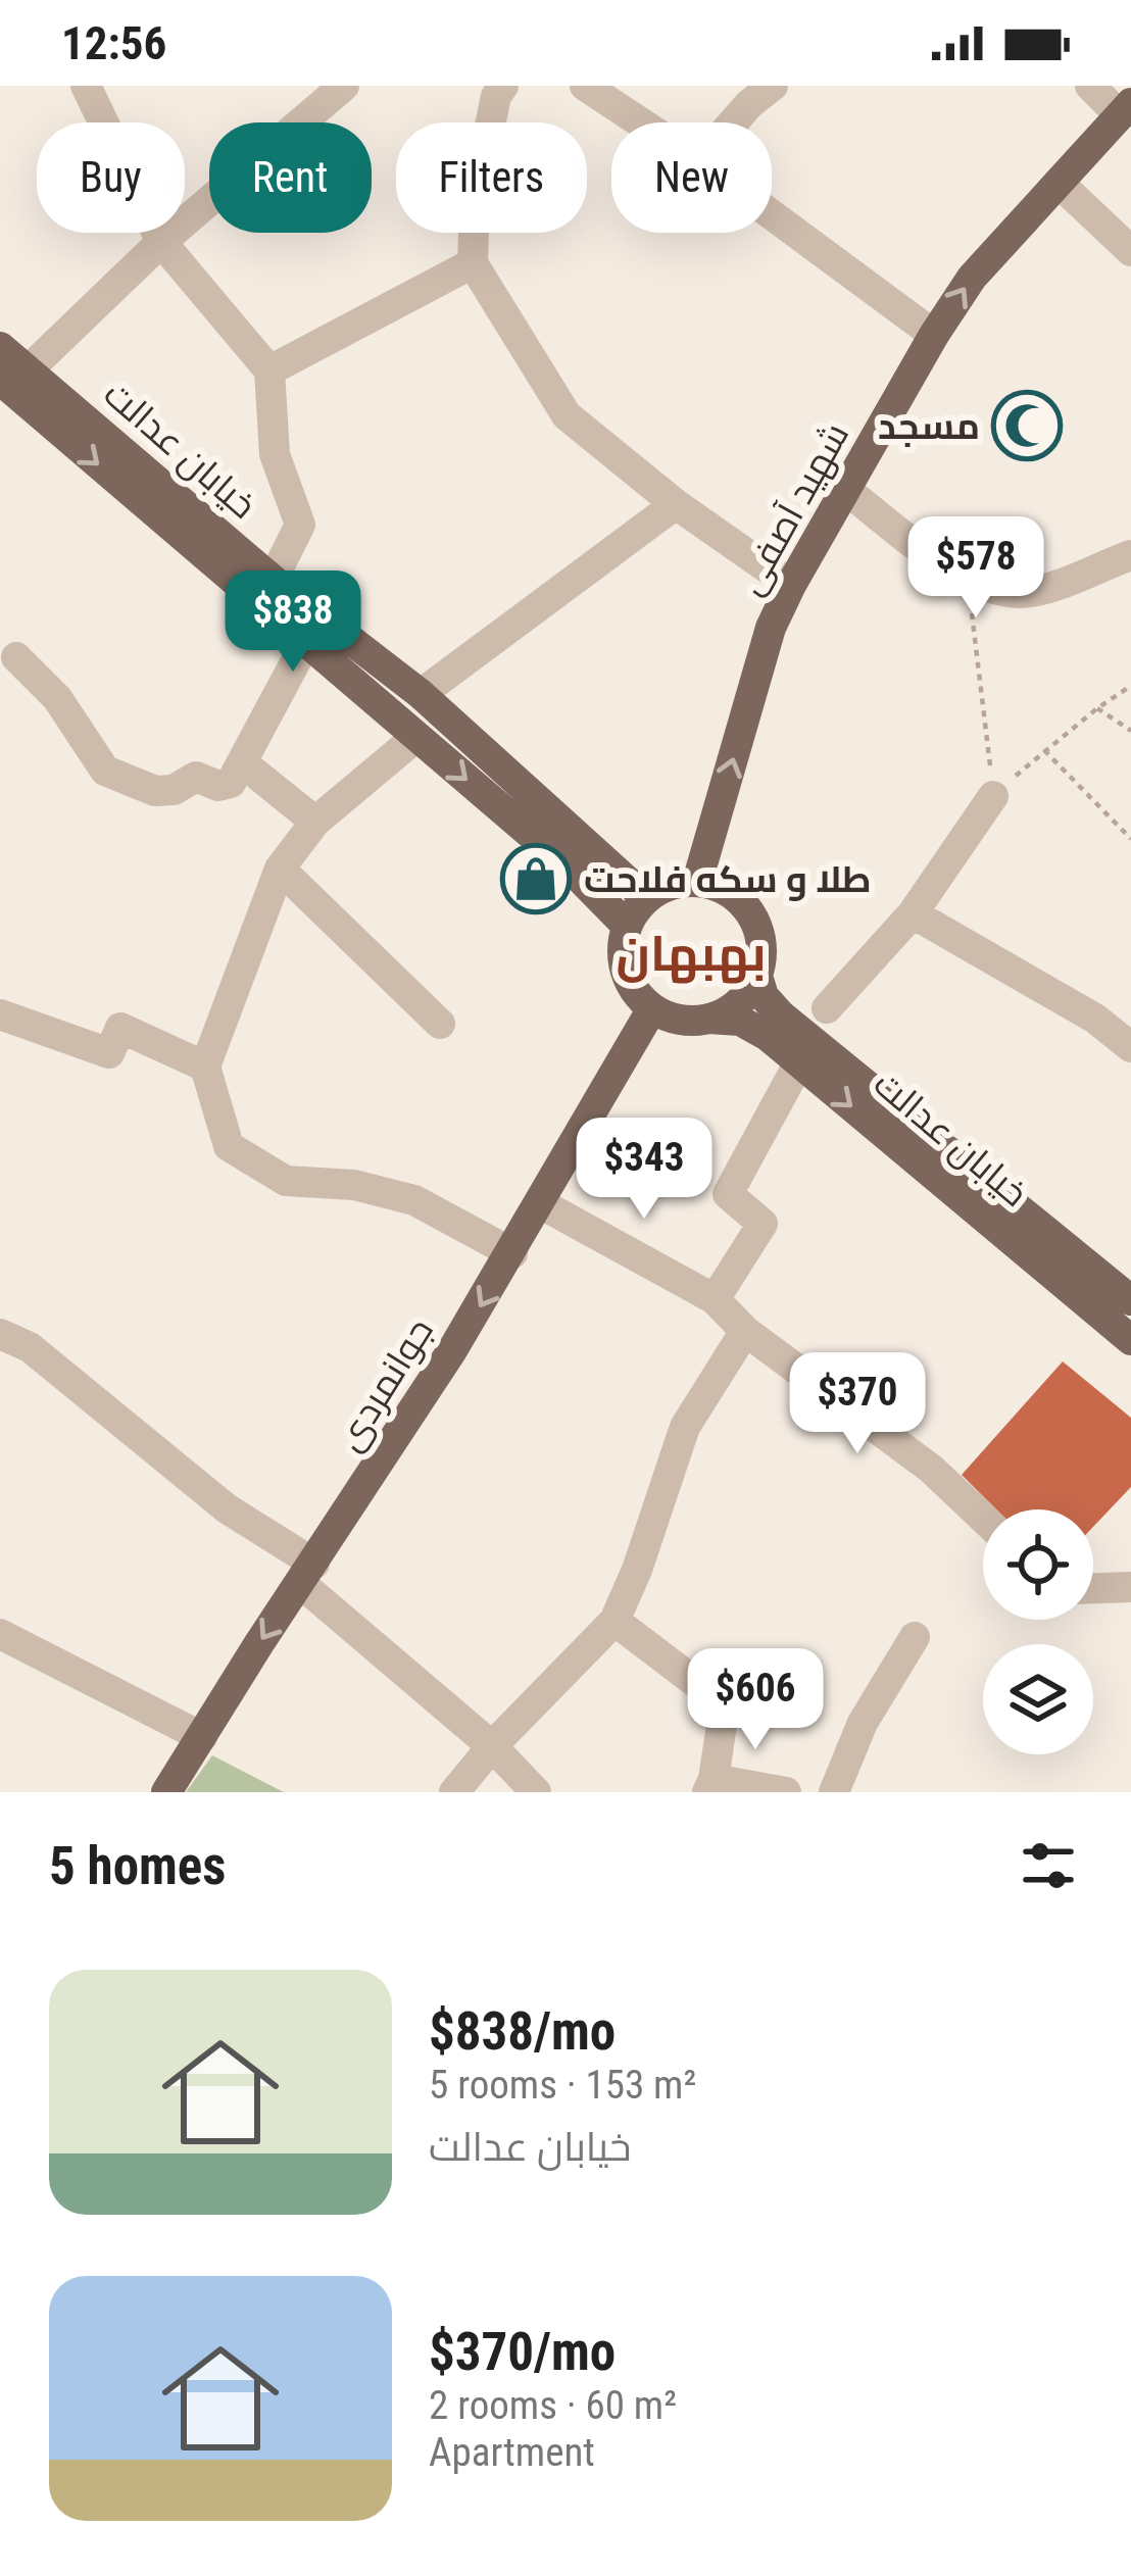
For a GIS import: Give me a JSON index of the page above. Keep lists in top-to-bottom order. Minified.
{"streets":{"main road":["خیابان عدالت","شهید آصفی","جوانمردی"]},"crossings":[["خیابان عدالت","شهید آصفی"],["خیابان عدالت","جوانمردی"],["شهید آصفی","جوانمردی"]],"one_way":["شهید آصفی","جوانمردی"],"districts":["بهبهان"],"places":{"mosque":["مسجد"],"shop":["طلا و سکه فلاحت"]},"page":{"status":"12:56","chip":["Buy","Rent","Filters","New"],"price":["$578","$838","$343","$370","$606"],"heading":"5 homes","list":[{"name":"$838/mo","note":"5 rooms · 153 m² · خیابان عدالت"},{"name":"$370/mo","note":"2 rooms · 60 m² · Apartment"}]}}
